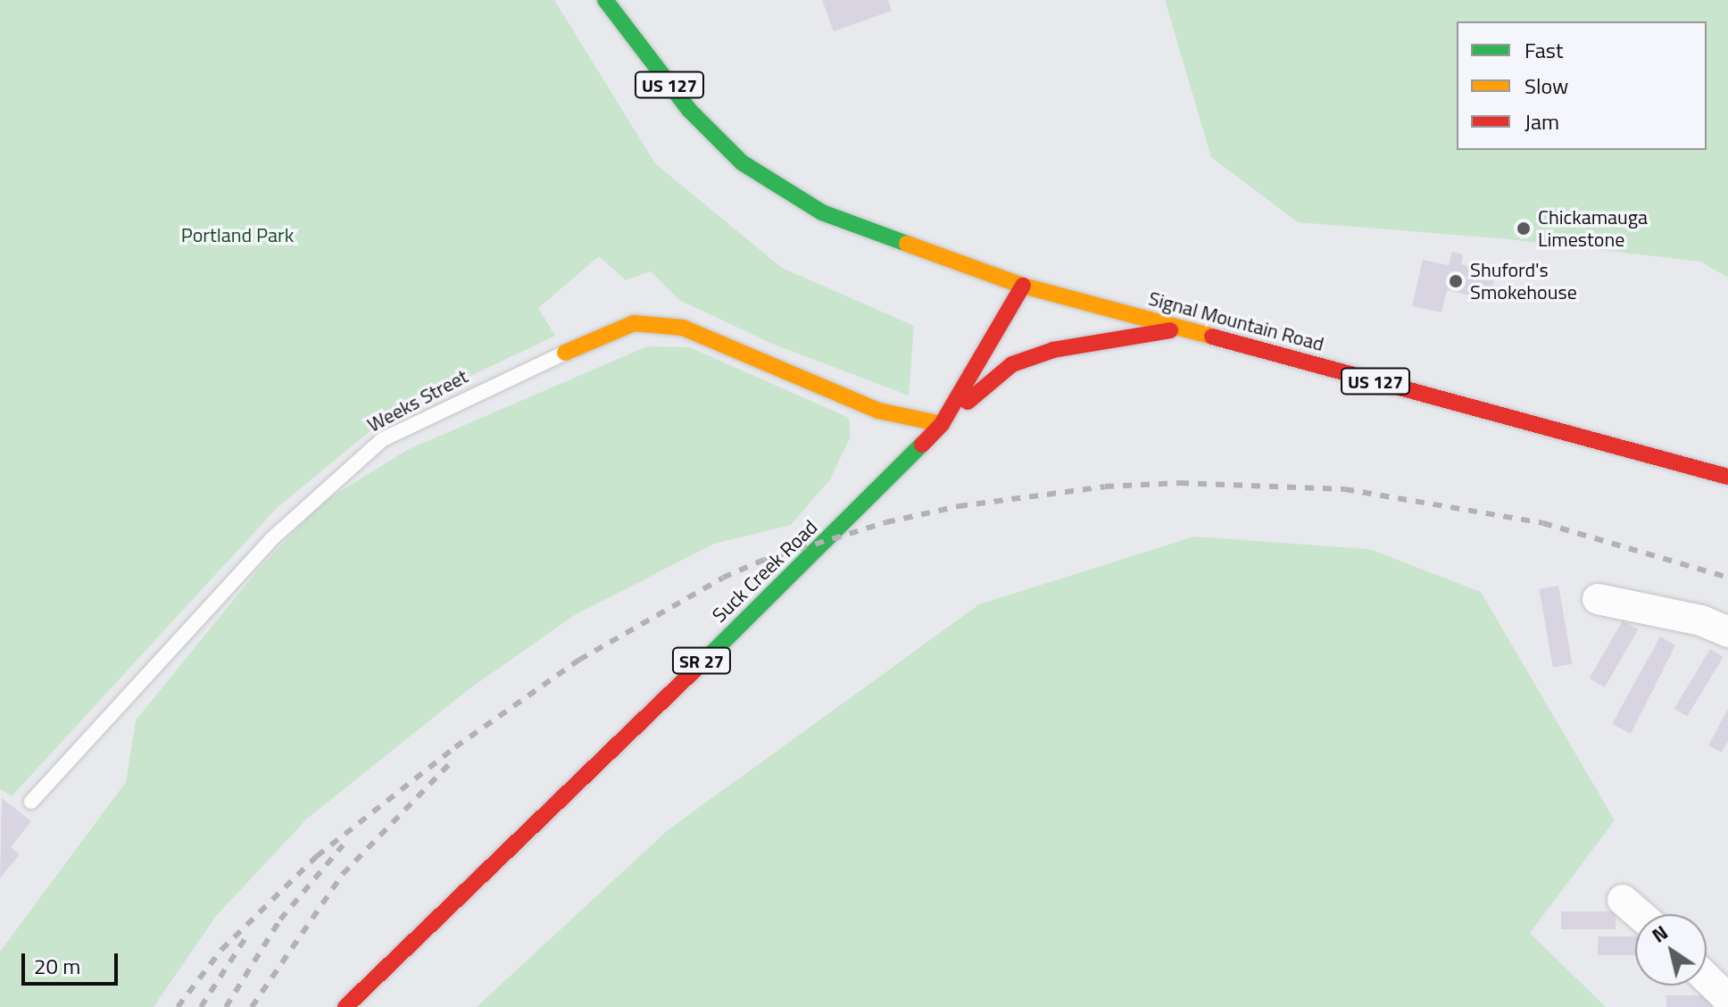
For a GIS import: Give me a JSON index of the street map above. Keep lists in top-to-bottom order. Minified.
{"streets":{"main road":["US 127","Signal Mountain Road","Weeks Street","Suck Creek Road","SR 27"]},"crossings":[["US 127","Signal Mountain Road"],["US 127","Suck Creek Road"],["Signal Mountain Road","Suck Creek Road"],["Weeks Street","Suck Creek Road"]],"parks":["Portland Park"],"places":["Chickamauga Limestone","Shuford's Smokehouse"],"legend":["Fast","Slow","Jam"],"scale_bar":"20 m","north":"top left"}
